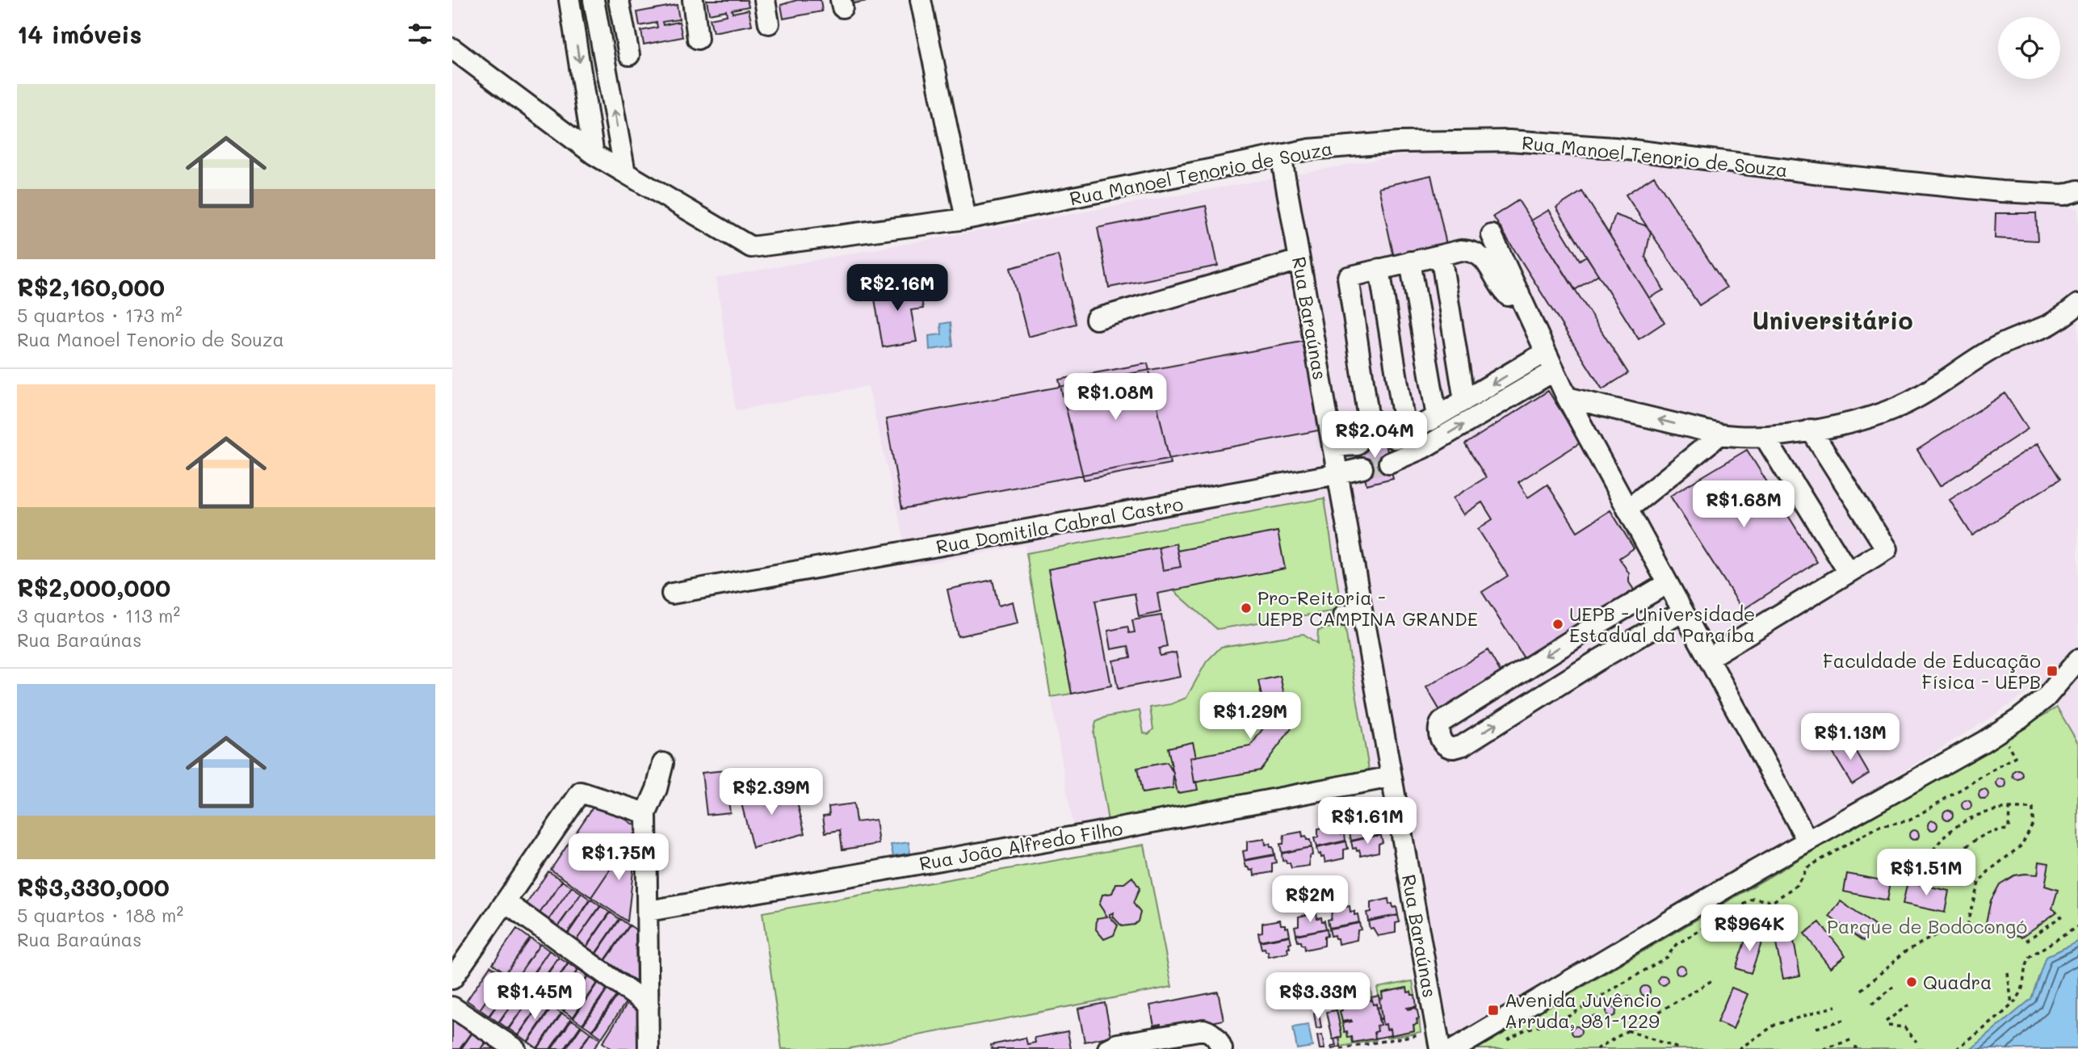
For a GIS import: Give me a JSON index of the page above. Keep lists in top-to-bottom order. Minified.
{"streets":{"street":["Rua Manoel Tenorio de Souza","Rua Baraúnas","Rua Domitila Cabral Castro","Rua João Alfredo Filho"]},"crossings":[["Rua Manoel Tenorio de Souza","Rua Baraúnas"],["Rua Baraúnas","Rua Domitila Cabral Castro"],["Rua Baraúnas","Rua João Alfredo Filho"]],"districts":["Universitário"],"parks":["Parque de Bodocongó"],"places":{"other":["Pro-Reitoria - UEPB CAMPINA GRANDE","UEPB - Universidade Estadual da Paraíba","Quadra"],"transit":["Faculdade de Educação Física - UEPB","Avenida Juvêncio Arruda, 981-1229"]},"page":{"heading":"14 imóveis","list":[{"name":"R$2,160,000","note":"5 quartos · 173 m² · Rua Manoel Tenorio de Souza"},{"name":"R$2,000,000","note":"3 quartos · 113 m² · Rua Baraúnas"},{"name":"R$3,330,000","note":"5 quartos · 188 m² · Rua Baraúnas"}],"price":["R$2.16M","R$1.08M","R$2.04M","R$1.68M","R$1.29M","R$1.13M","R$2.39M","R$1.61M","R$1.75M","R$1.51M","R$2M","R$964K","R$1.45M","R$3.33M"]}}
